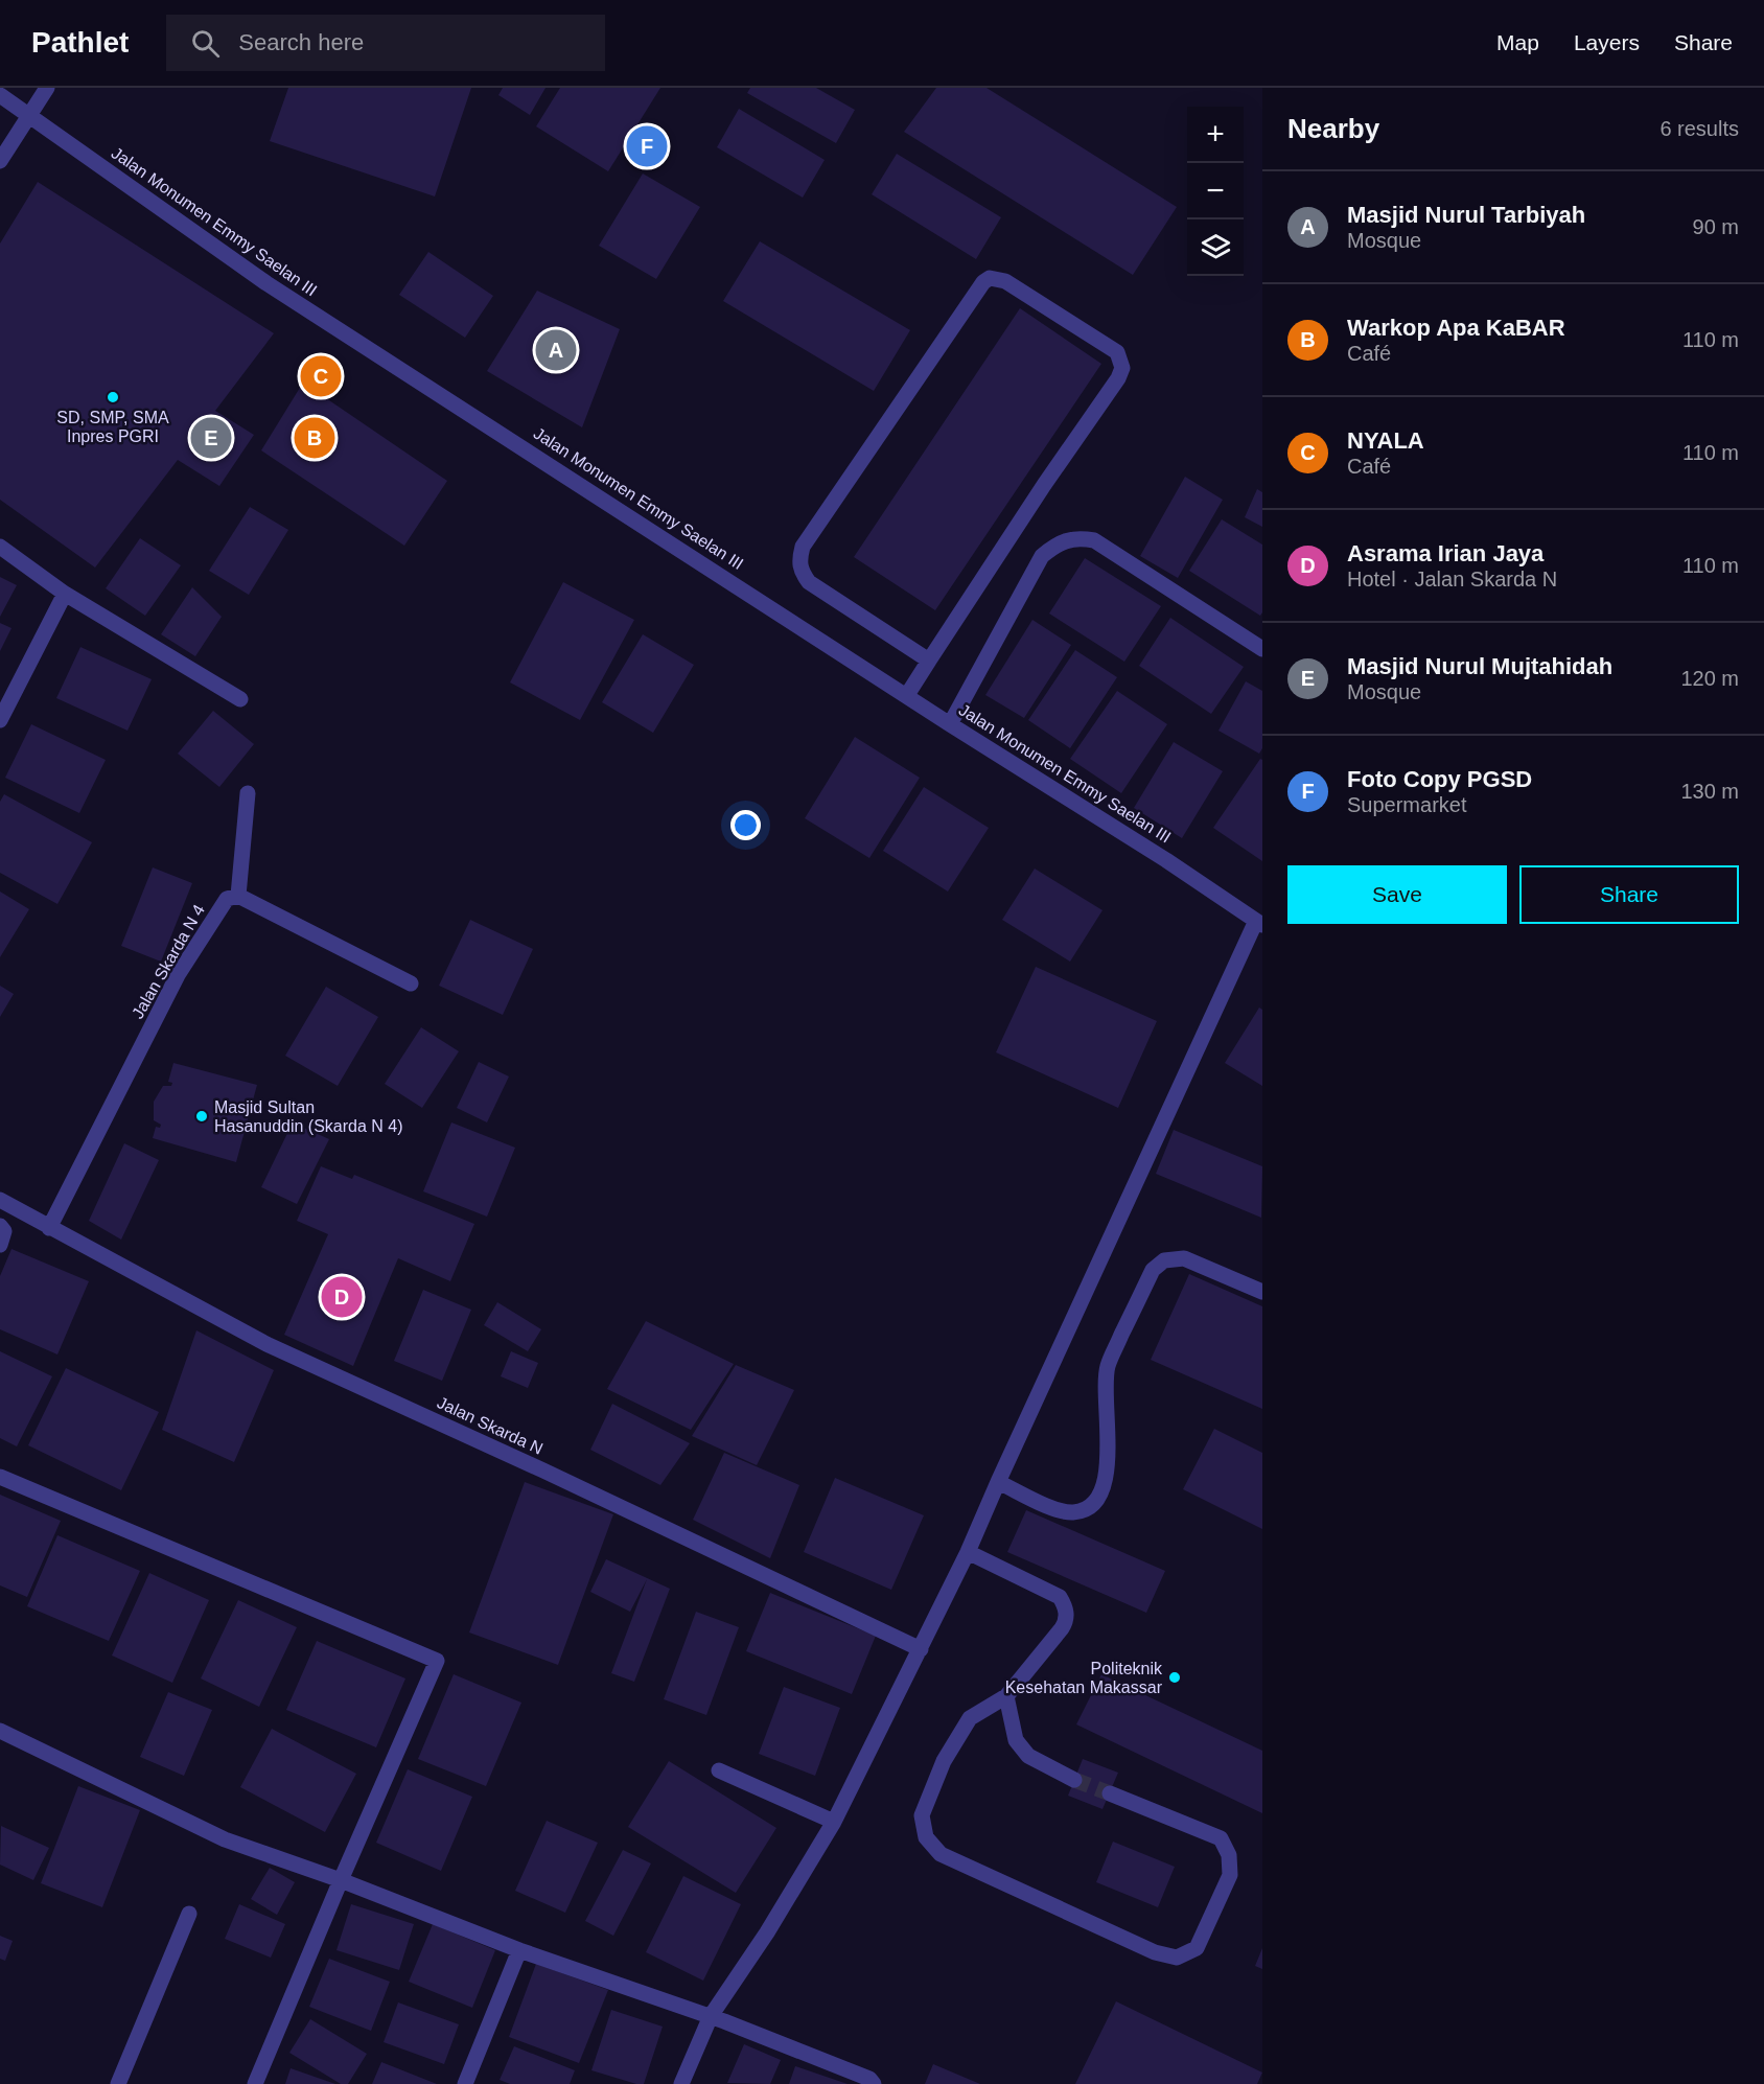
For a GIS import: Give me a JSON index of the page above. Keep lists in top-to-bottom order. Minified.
{"streets":{"street":["Jalan Monumen Emmy Saelan III","Jalan Skarda N 4","Jalan Skarda N"]},"crossings":[["Jalan Skarda N 4","Jalan Skarda N"]],"places":["SD, SMP, SMA Inpres PGRI","Masjid Sultan Hasanuddin (Skarda N 4)","Politeknik Kesehatan Makassar"],"page":{"header":"Pathlet","search":"Search here","nav":["Map","Layers","Share"],"heading":["Nearby","6 results"],"map_buttons":["+","−"],"pins":["F","A","C","B","E","D"],"list":[{"mark":"A","name":"Masjid Nurul Tarbiyah","note":"Mosque","value":"90 m"},{"mark":"B","name":"Warkop Apa KaBAR","note":"Café","value":"110 m"},{"mark":"C","name":"NYALA","note":"Café","value":"110 m"},{"mark":"D","name":"Asrama Irian Jaya","note":"Hotel · Jalan Skarda N","value":"110 m"},{"mark":"E","name":"Masjid Nurul Mujtahidah","note":"Mosque","value":"120 m"},{"mark":"F","name":"Foto Copy PGSD","note":"Supermarket","value":"130 m"}],"buttons":["Save","Share"]}}
